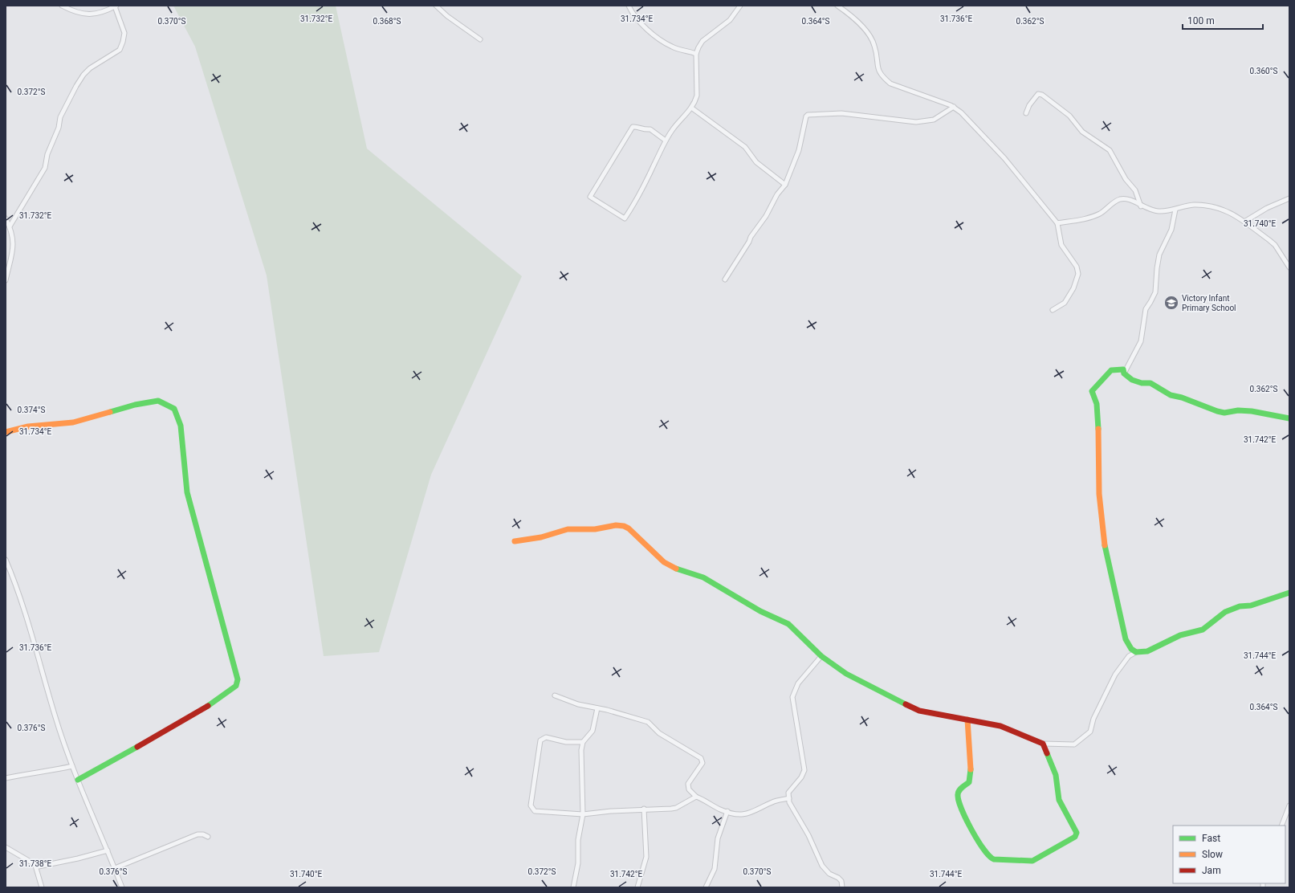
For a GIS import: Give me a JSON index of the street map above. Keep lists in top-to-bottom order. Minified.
{"places":{"school or university":["Victory Infant Primary School"]},"legend":["Fast","Slow","Jam"],"scale_bar":"100 m","coordinates":["31.732°E","31.734°E","31.736°E","0.364°S","0.362°S","0.370°S","0.368°S","0.360°S","0.372°S","31.740°E","0.374°S","31.742°E","31.744°E","0.376°S","31.738°E"]}
